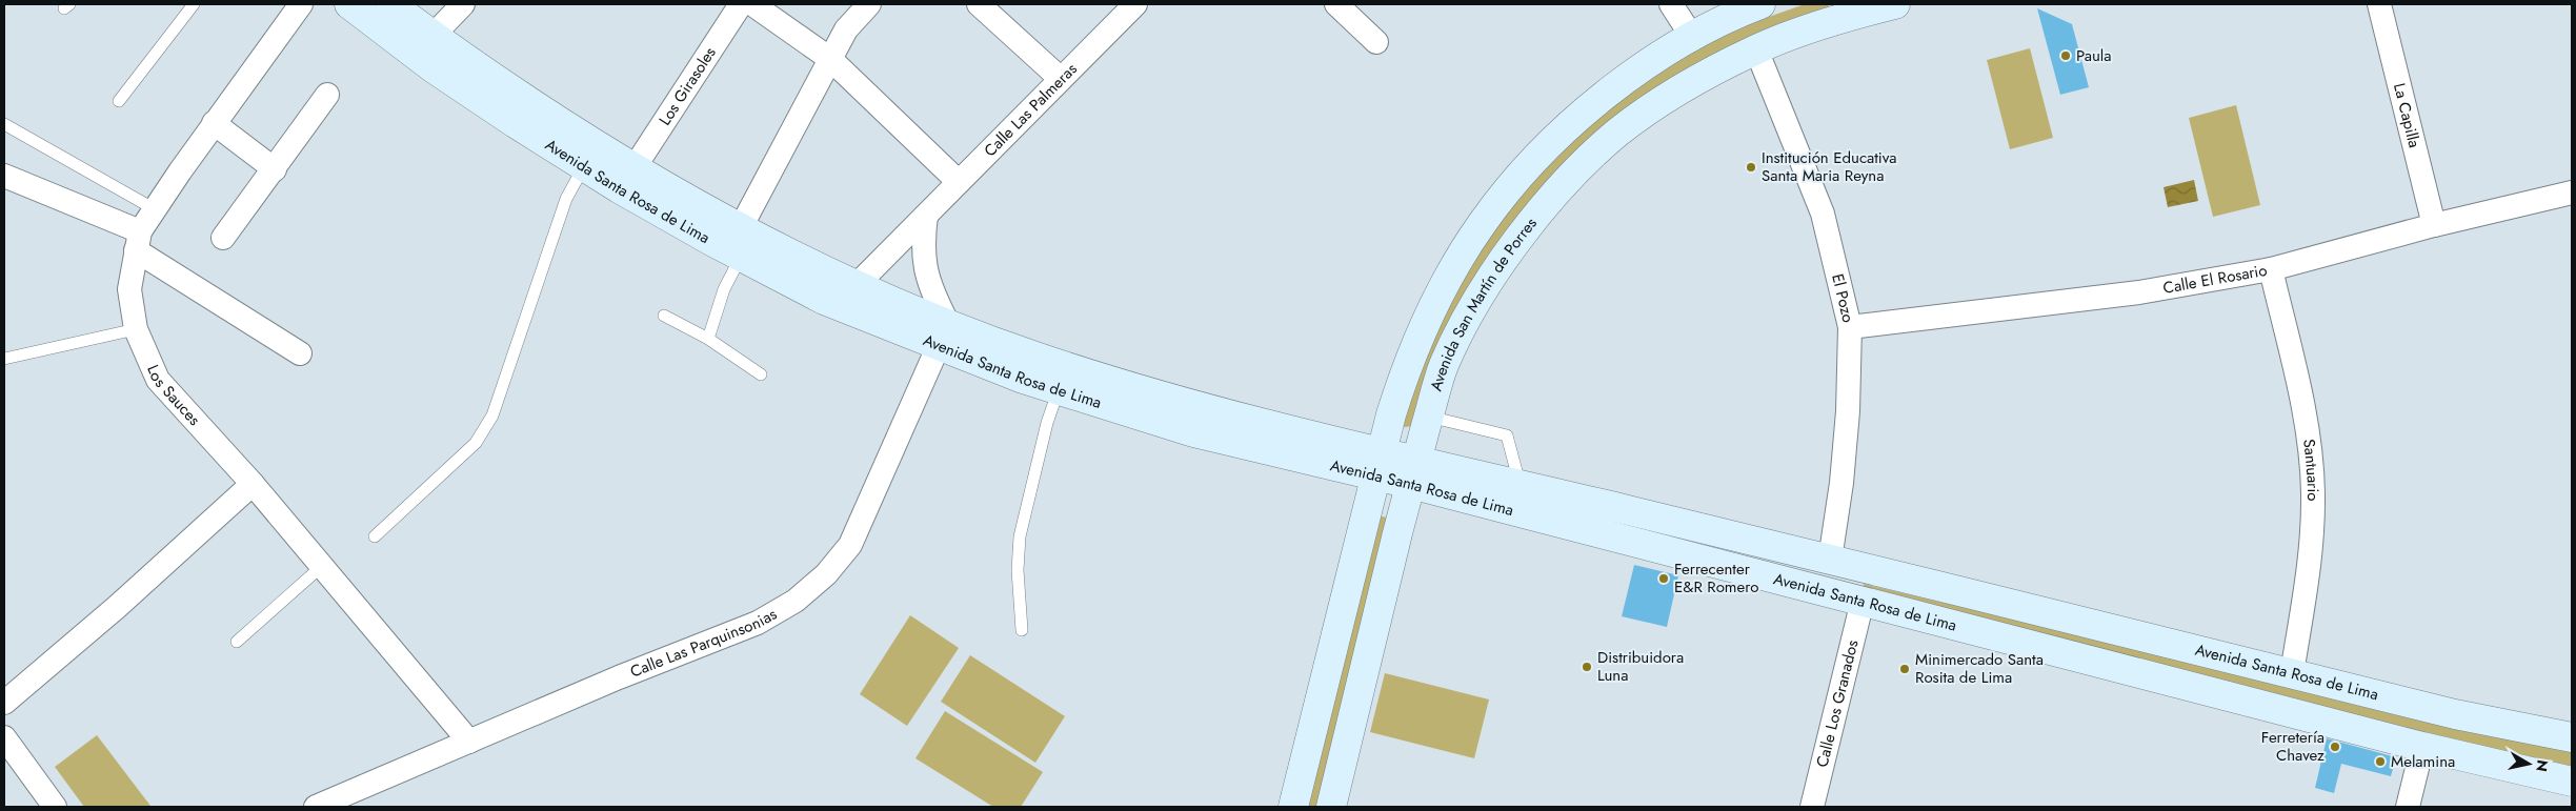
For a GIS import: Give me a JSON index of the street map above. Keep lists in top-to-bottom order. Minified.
{"streets":{"main road":["Avenida Santa Rosa de Lima","Avenida San Martín de Porres"],"street":["Los Girasoles","Calle Las Palmeras","La Capilla","Calle El Rosario","El Pozo","Los Sauces","Santuario","Calle Las Parquinsonias","Calle Los Granados"]},"crossings":[["Los Girasoles","Avenida Santa Rosa de Lima"],["Calle Las Palmeras","Avenida Santa Rosa de Lima"],["La Capilla","Calle El Rosario"],["Avenida Santa Rosa de Lima","El Pozo"],["Avenida Santa Rosa de Lima","Avenida San Martín de Porres"],["Avenida Santa Rosa de Lima","Santuario"],["Avenida Santa Rosa de Lima","Calle Las Parquinsonias"],["Avenida Santa Rosa de Lima","Calle Los Granados"],["Calle El Rosario","El Pozo"],["Calle El Rosario","Santuario"],["El Pozo","Avenida San Martín de Porres"],["Los Sauces","Calle Las Parquinsonias"]],"places":["Paula","Institución Educativa Santa Maria Reyna","Ferrecenter E&R Romero","Distribuidora Luna","Minimercado Santa Rosita de Lima","Ferretería Chavez","Melamina"],"north":"right"}
